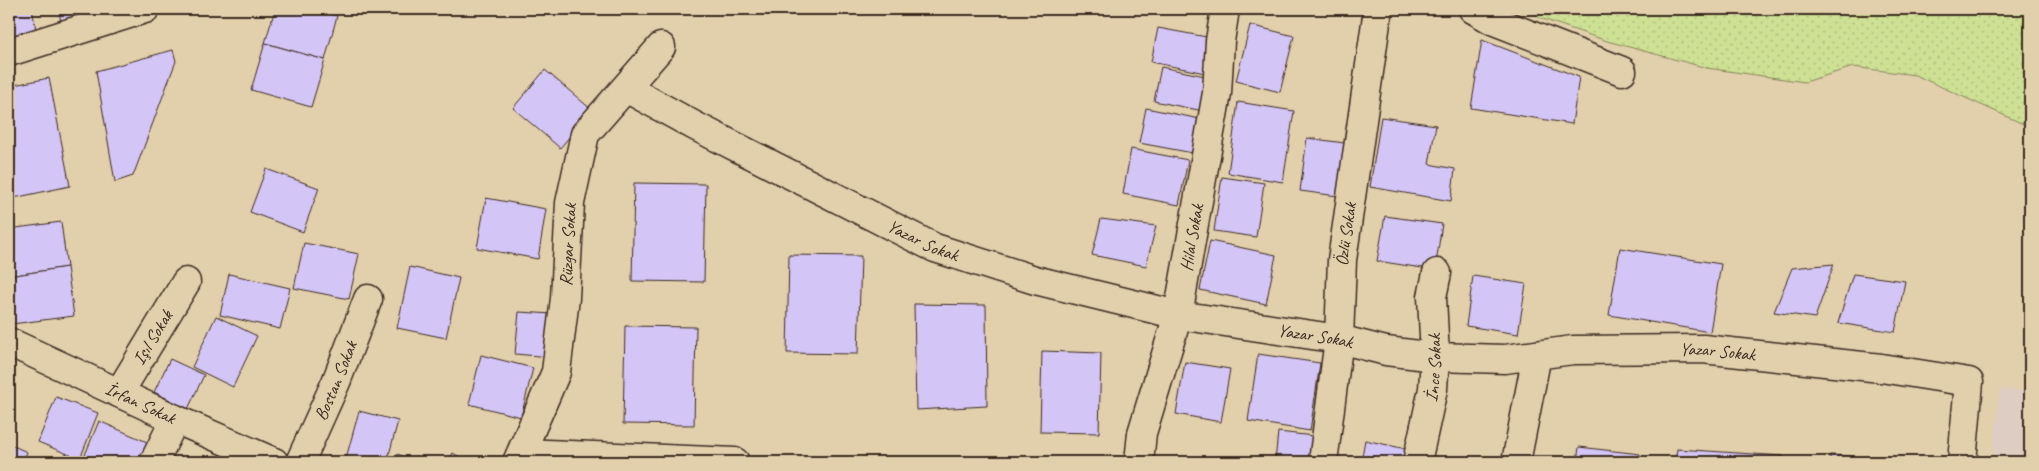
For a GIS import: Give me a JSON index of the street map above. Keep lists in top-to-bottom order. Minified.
{"streets":{"street":["Özlü Sokak","Hilal Sokak","Yazar Sokak","Rüzgar Sokak","Işıl Sokak","İnce Sokak","Bostan Sokak","İrfan Sokak"]},"crossings":[["Özlü Sokak","Yazar Sokak"],["Hilal Sokak","Yazar Sokak"],["Yazar Sokak","Rüzgar Sokak"],["Yazar Sokak","İnce Sokak"],["Işıl Sokak","İrfan Sokak"]]}
